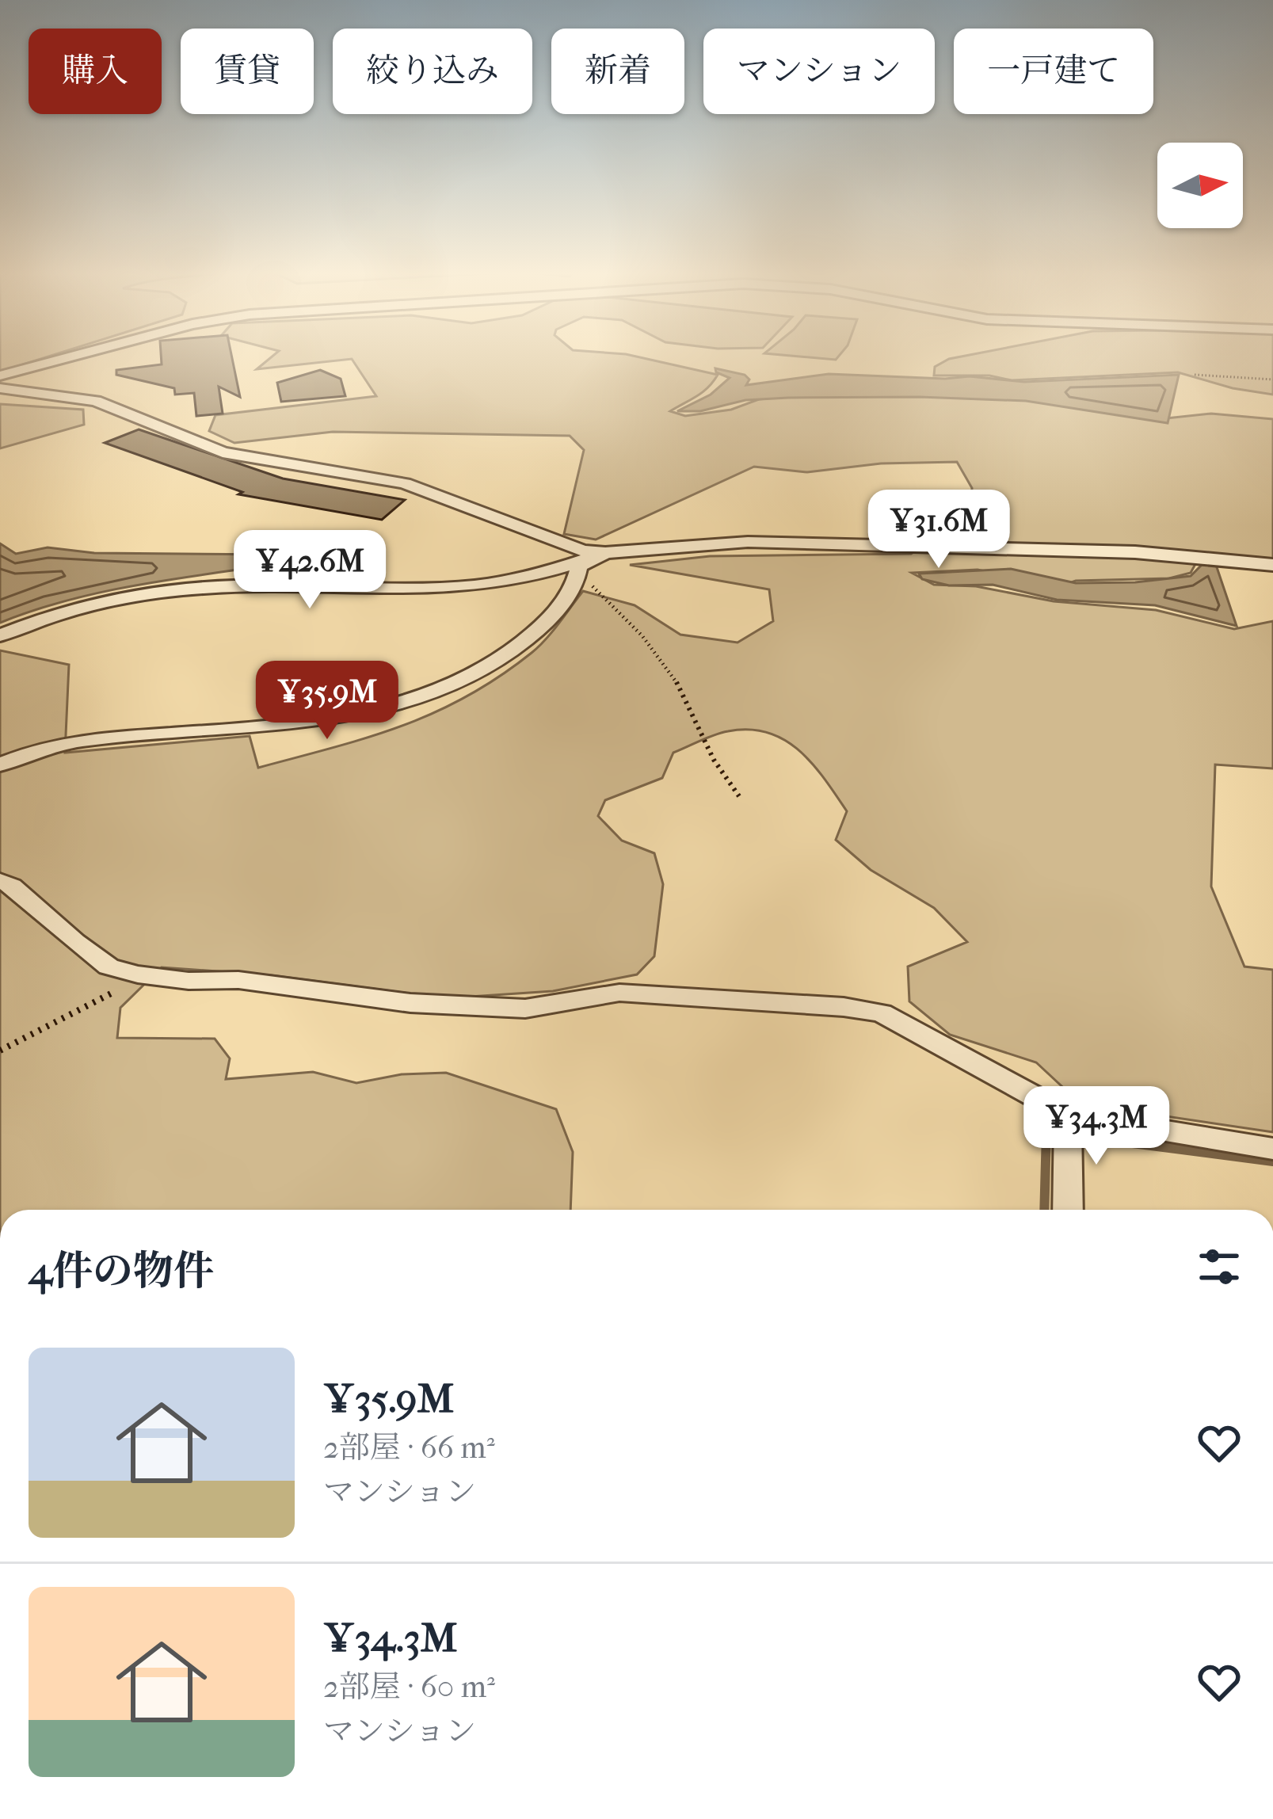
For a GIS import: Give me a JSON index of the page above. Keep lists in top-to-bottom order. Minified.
{"north":"right","page":{"chip":["購入","賃貸","絞り込み","新着","マンション","一戸建て"],"price":["¥31.6M","¥42.6M","¥35.9M","¥34.3M"],"heading":"4件の物件","list":[{"name":"¥35.9M","note":"2部屋 · 66 m² · マンション"},{"name":"¥34.3M","note":"2部屋 · 60 m² · マンション"}]}}
